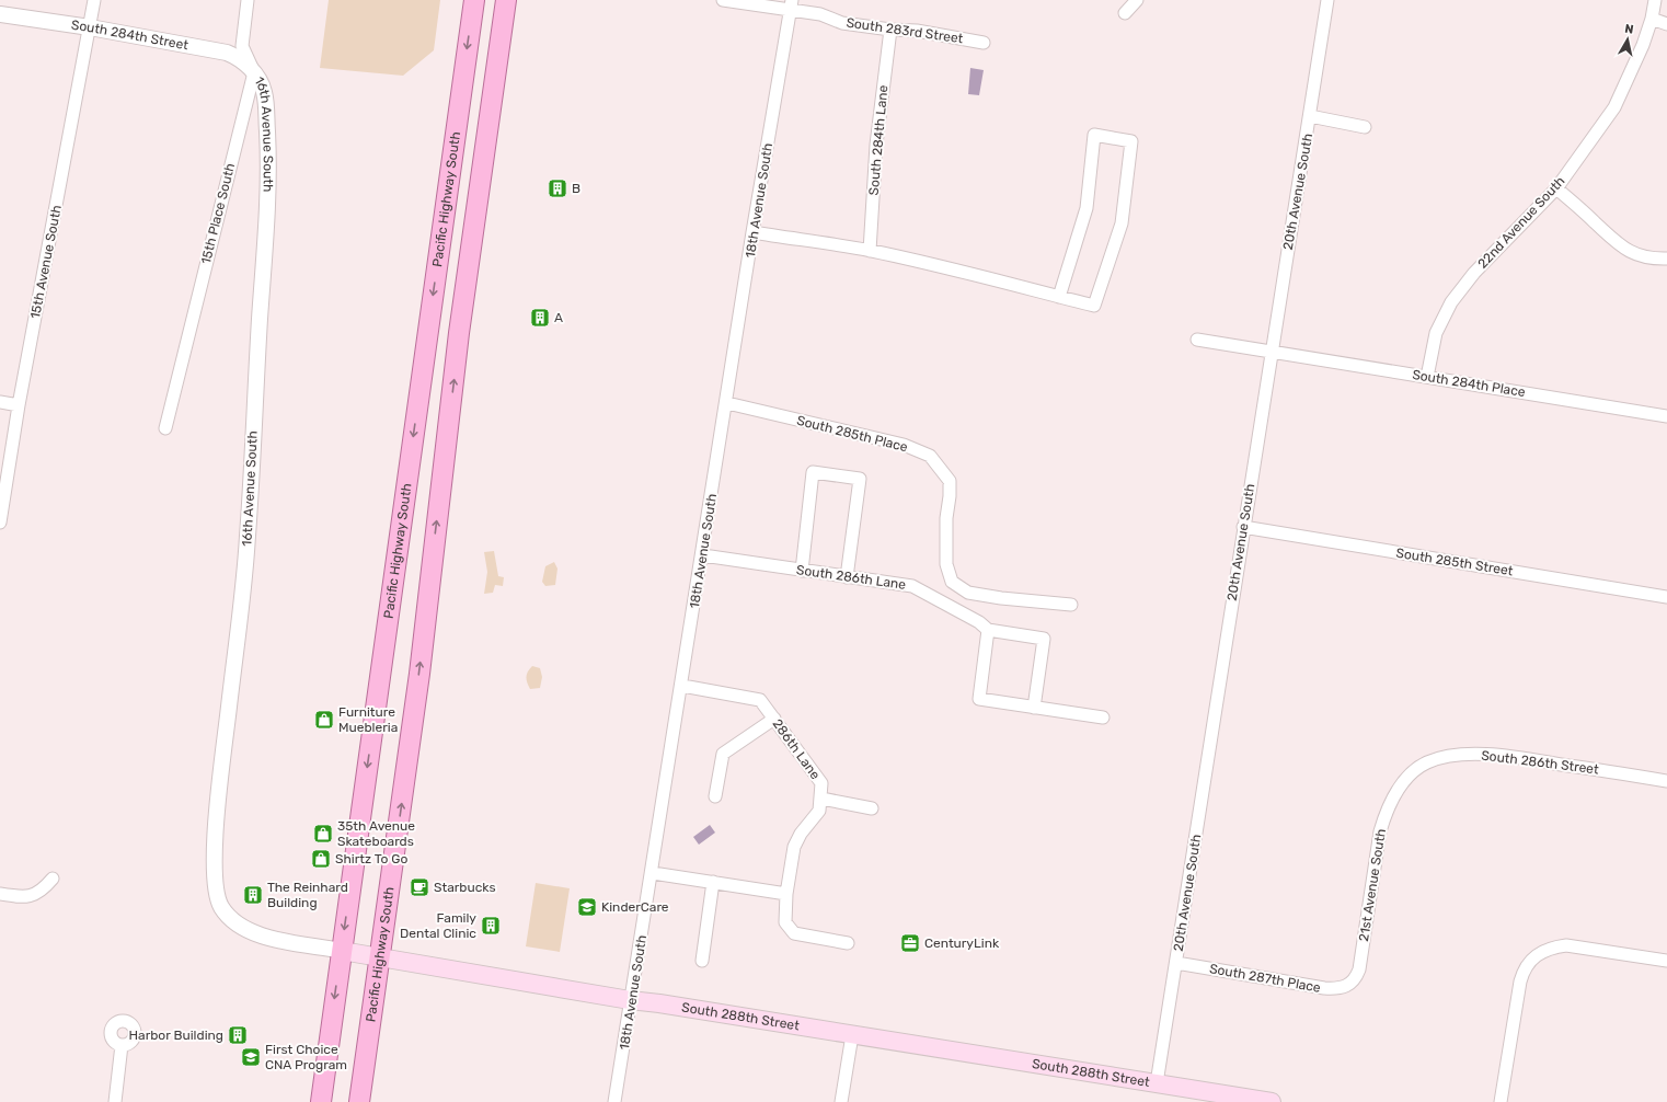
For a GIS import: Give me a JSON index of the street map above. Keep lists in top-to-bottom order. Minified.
{"streets":{"main road":["Pacific Highway South","South 288th Street"],"street":["South 283rd Street","South 284th Street","16th Avenue South","South 284th Lane","20th Avenue South","18th Avenue South","15th Place South","22nd Avenue South","15th Avenue South","South 284th Place","South 285th Place","South 285th Street","South 286th Lane","286th Lane","South 286th Street","21st Avenue South","South 287th Place"]},"crossings":[["South 283rd Street","South 284th Lane"],["South 283rd Street","18th Avenue South"],["South 284th Street","16th Avenue South"],["South 284th Street","15th Place South"],["South 284th Street","15th Avenue South"],["16th Avenue South","15th Place South"],["16th Avenue South","South 288th Street"],["20th Avenue South","South 284th Place"],["20th Avenue South","South 285th Street"],["20th Avenue South","South 287th Place"],["20th Avenue South","South 288th Street"],["Pacific Highway South","South 288th Street"],["18th Avenue South","South 285th Place"],["18th Avenue South","South 286th Lane"],["18th Avenue South","286th Lane"],["18th Avenue South","South 288th Street"],["22nd Avenue South","South 284th Place"],["South 286th Street","21st Avenue South"],["21st Avenue South","South 287th Place"]],"places":{"building":["B","A","The Reinhard Building","Family Dental Clinic","Harbor Building"],"shop":["Furniture Muebleria","35th Avenue Skateboards","Shirtz To Go"],"cafe":["Starbucks"],"school or university":["KinderCare","First Choice CNA Program"],"office":["CenturyLink"]},"north":"top"}
